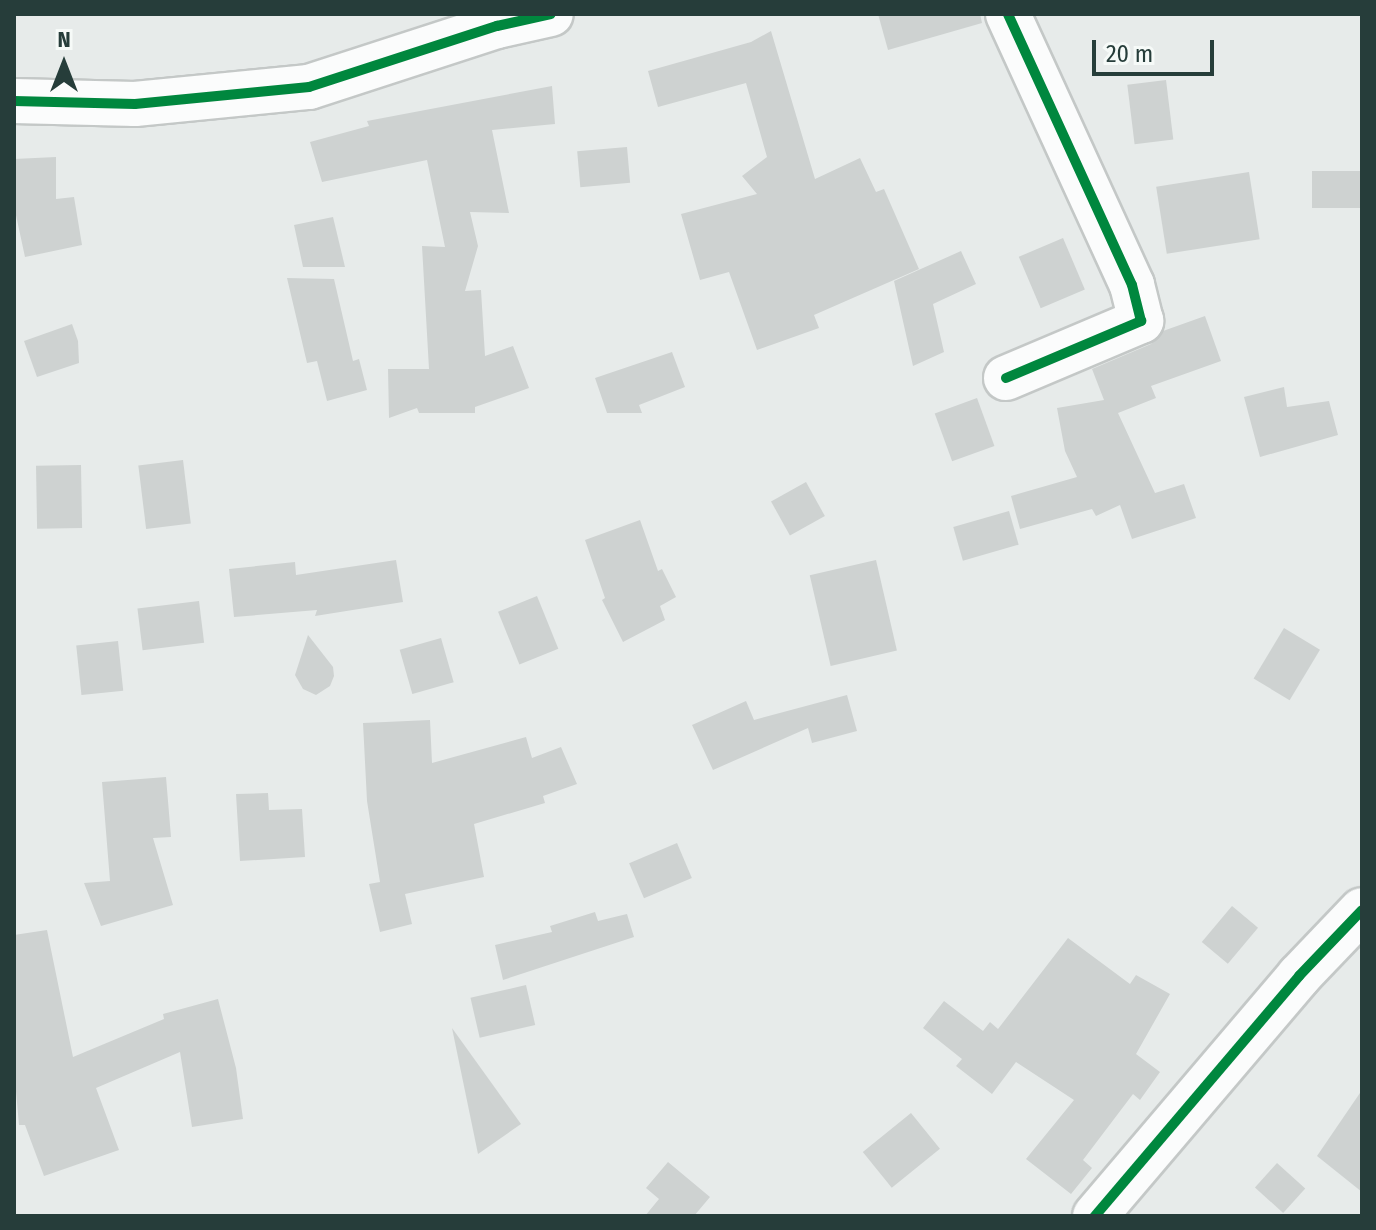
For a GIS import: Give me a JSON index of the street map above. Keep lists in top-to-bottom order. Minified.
{"scale_bar":"20 m","north":"top"}
